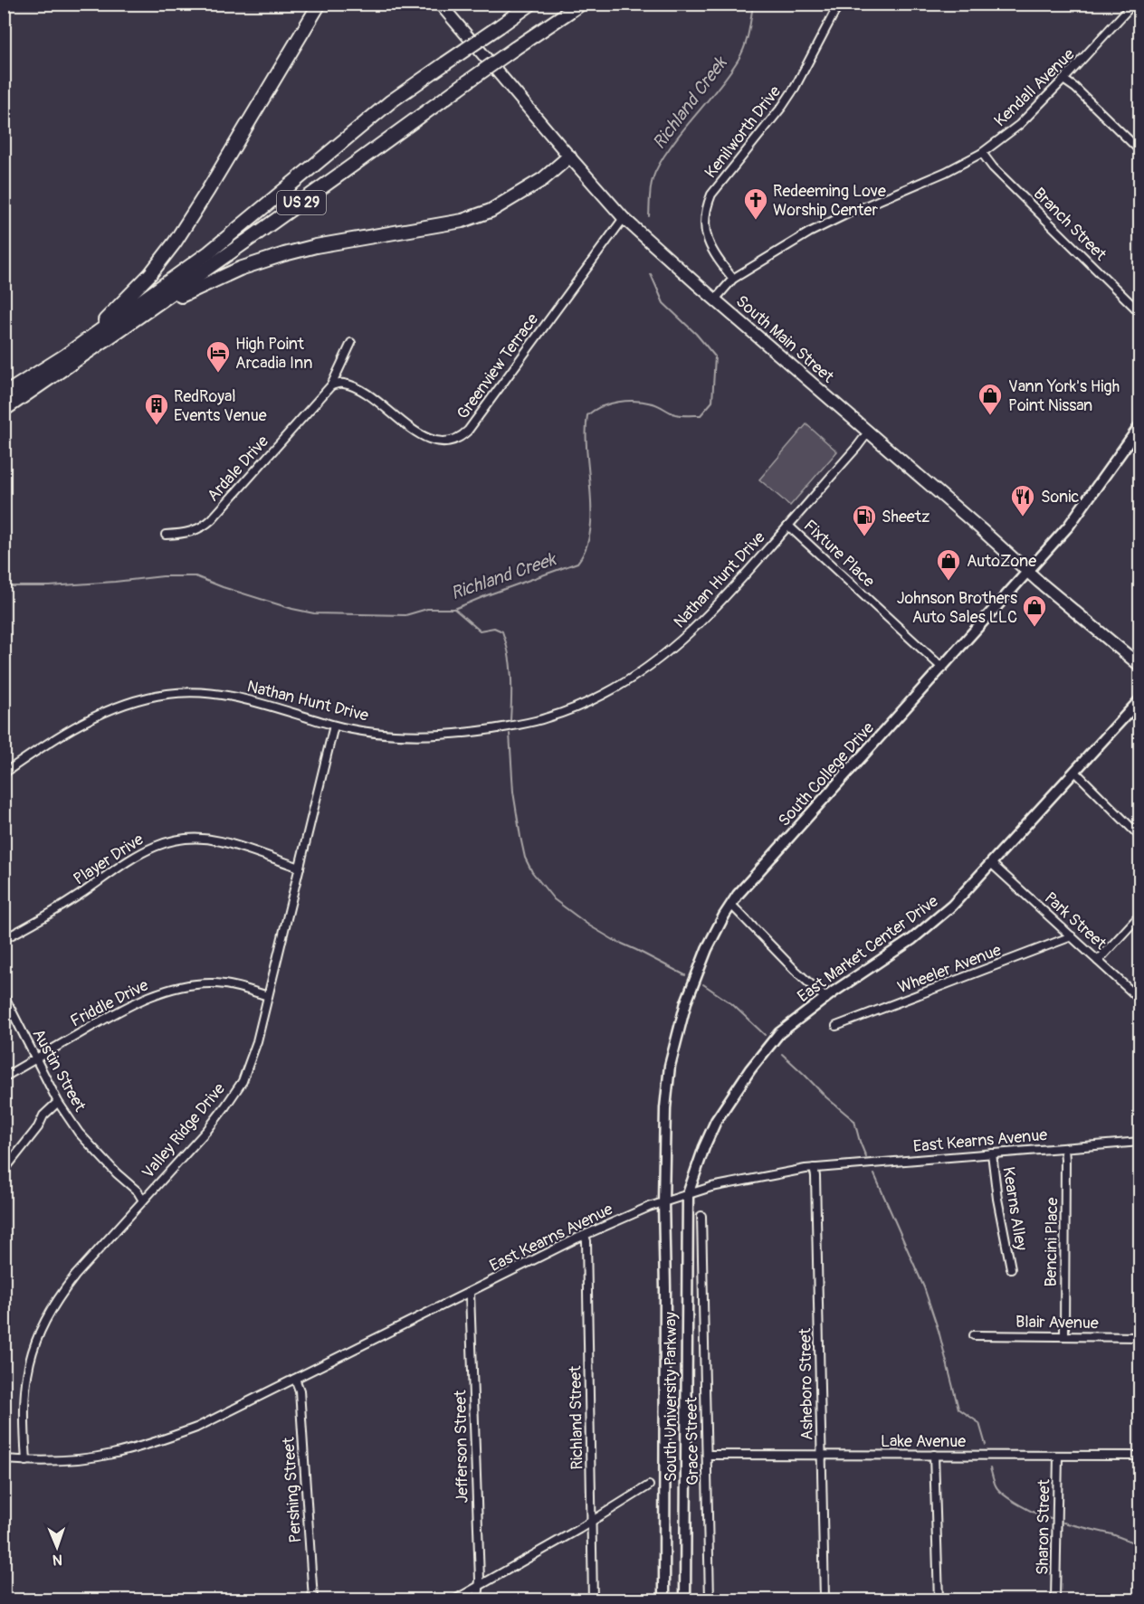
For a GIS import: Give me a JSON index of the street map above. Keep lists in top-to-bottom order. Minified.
{"streets":{"highway":["US 29"],"main road":["South Main Street","South College Drive","East Market Center Drive","South University Parkway"],"street":["Kendall Avenue","Kenilworth Drive","Branch Street","Greenview Terrace","Ardale Drive","Fixture Place","Nathan Hunt Drive","Player Drive","Park Street","Wheeler Avenue","Friddle Drive","Austin Street","Valley Ridge Drive","East Kearns Avenue","Kearns Alley","Bencini Place","Blair Avenue","Asheboro Street","Richland Street","Grace Street","Lake Avenue","Jefferson Street","Pershing Street","Sharon Street"]},"crossings":[["Kendall Avenue","Kenilworth Drive"],["Kendall Avenue","Branch Street"],["Kendall Avenue","South Main Street"],["South Main Street","Greenview Terrace"],["South Main Street","Nathan Hunt Drive"],["South Main Street","South College Drive"],["Greenview Terrace","Ardale Drive"],["Fixture Place","Nathan Hunt Drive"],["Fixture Place","South College Drive"],["Nathan Hunt Drive","Valley Ridge Drive"],["South College Drive","East Kearns Avenue"],["South College Drive","South University Parkway"],["Player Drive","Valley Ridge Drive"],["Park Street","East Market Center Drive"],["Park Street","Wheeler Avenue"],["East Market Center Drive","East Kearns Avenue"],["East Market Center Drive","South University Parkway"],["Friddle Drive","Austin Street"],["Friddle Drive","Valley Ridge Drive"],["Austin Street","Valley Ridge Drive"],["Valley Ridge Drive","East Kearns Avenue"],["East Kearns Avenue","Kearns Alley"],["East Kearns Avenue","Bencini Place"],["East Kearns Avenue","Asheboro Street"],["East Kearns Avenue","South University Parkway"],["East Kearns Avenue","Richland Street"],["East Kearns Avenue","Jefferson Street"],["East Kearns Avenue","Pershing Street"],["Bencini Place","Blair Avenue"],["Asheboro Street","Lake Avenue"],["Grace Street","Lake Avenue"],["Lake Avenue","Sharon Street"]],"water":["Richland Creek"],"places":{"church":["Redeeming Love Worship Center"],"hotel":["High Point Arcadia Inn"],"shop":["Vann York's High Point Nissan","AutoZone","Johnson Brothers Auto Sales LLC"],"building":["RedRoyal Events Venue"],"restaurant":["Sonic"],"fuel station":["Sheetz"]},"north":"bottom"}
